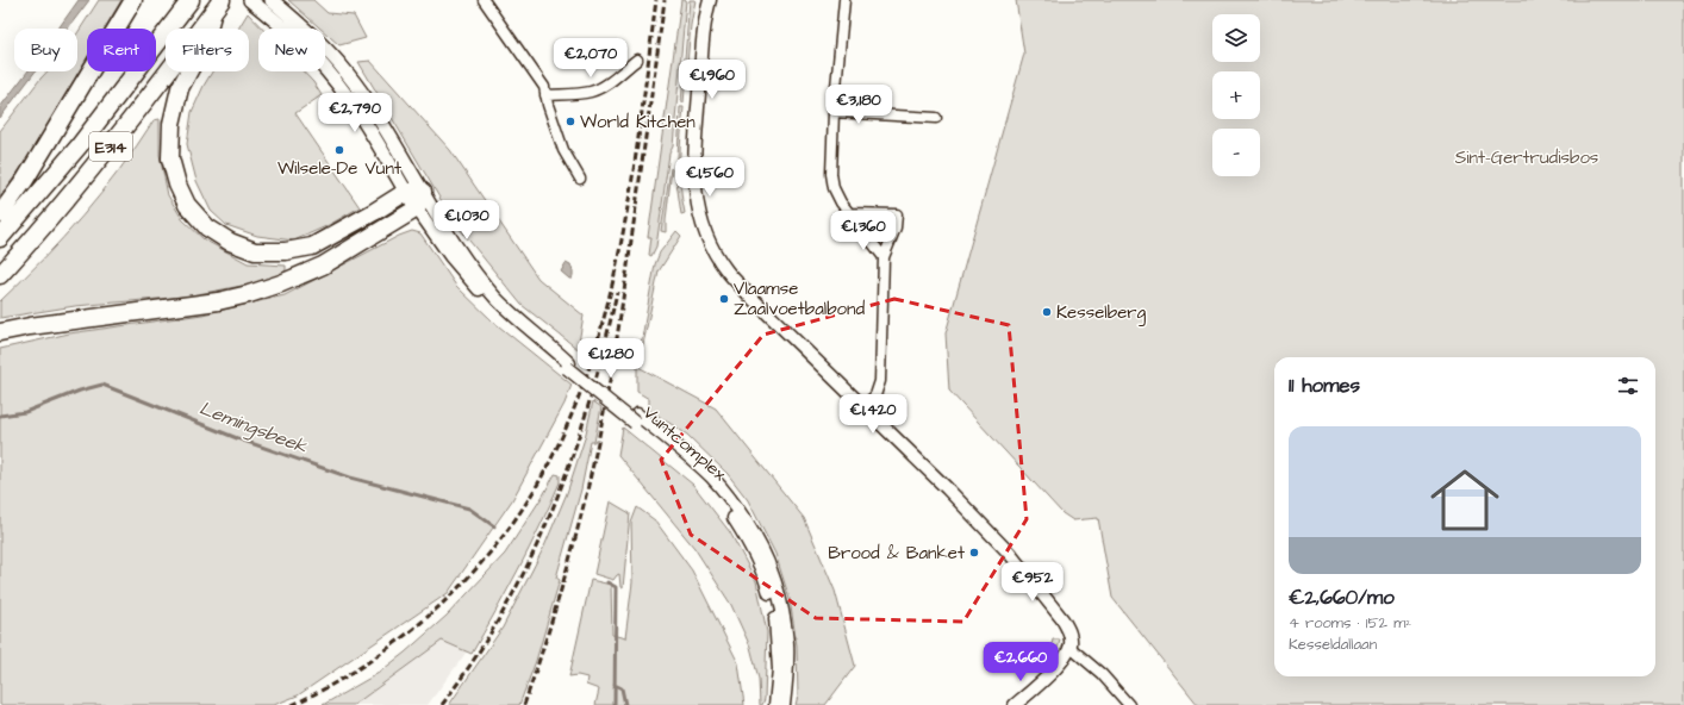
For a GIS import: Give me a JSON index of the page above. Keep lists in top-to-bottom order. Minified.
{"streets":{"highway":["E314"],"main road":["Vuntcomplex"]},"water":["Lemingsbeek"],"parks":["Sint-Gertrudisbos"],"places":["World Kitchen","Wilsele-De Vunt","Vlaamse Zaalvoetbalbond","Kesselberg","Brood & Banket"],"page":{"map_buttons":["+","−"],"chip":["Buy","Rent","Filters","New"],"price":["€2,070","€1,960","€3,180","€2,790","€1,560","€1,030","€1,360","€1,280","€1,420","€952","€2,660"],"heading":"11 homes","list":[{"name":"€2,660/mo","note":"4 rooms · 152 m² · Kesseldallaan"}]}}
